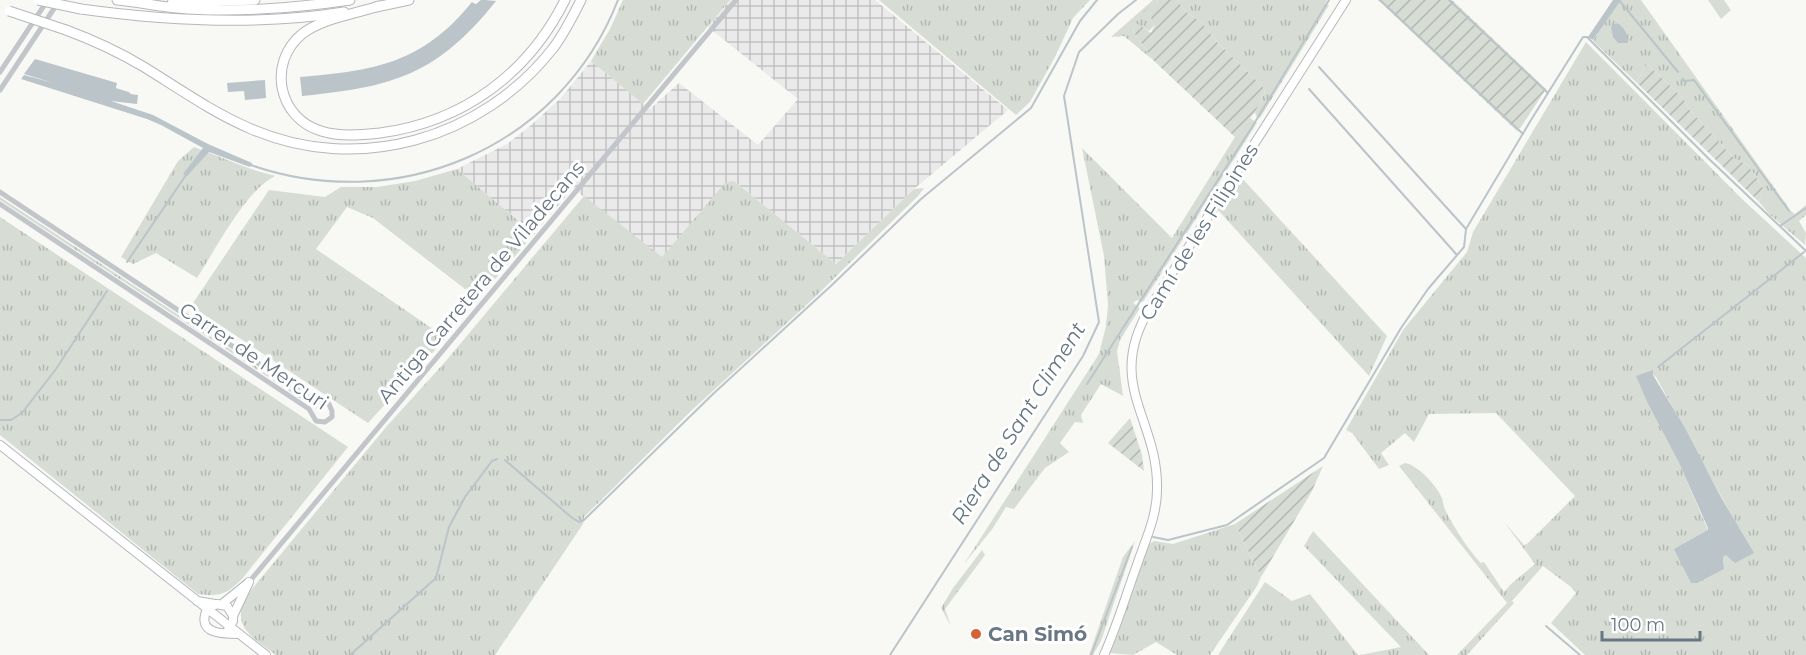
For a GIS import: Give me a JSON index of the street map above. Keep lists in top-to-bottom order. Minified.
{"streets":{"main road":["Camí de les Filipines"],"street":["Antiga Carretera de Viladecans","Carrer de Mercuri"]},"water":["Riera de Sant Climent"],"places":["Can Simó"],"scale_bar":"100 m"}
